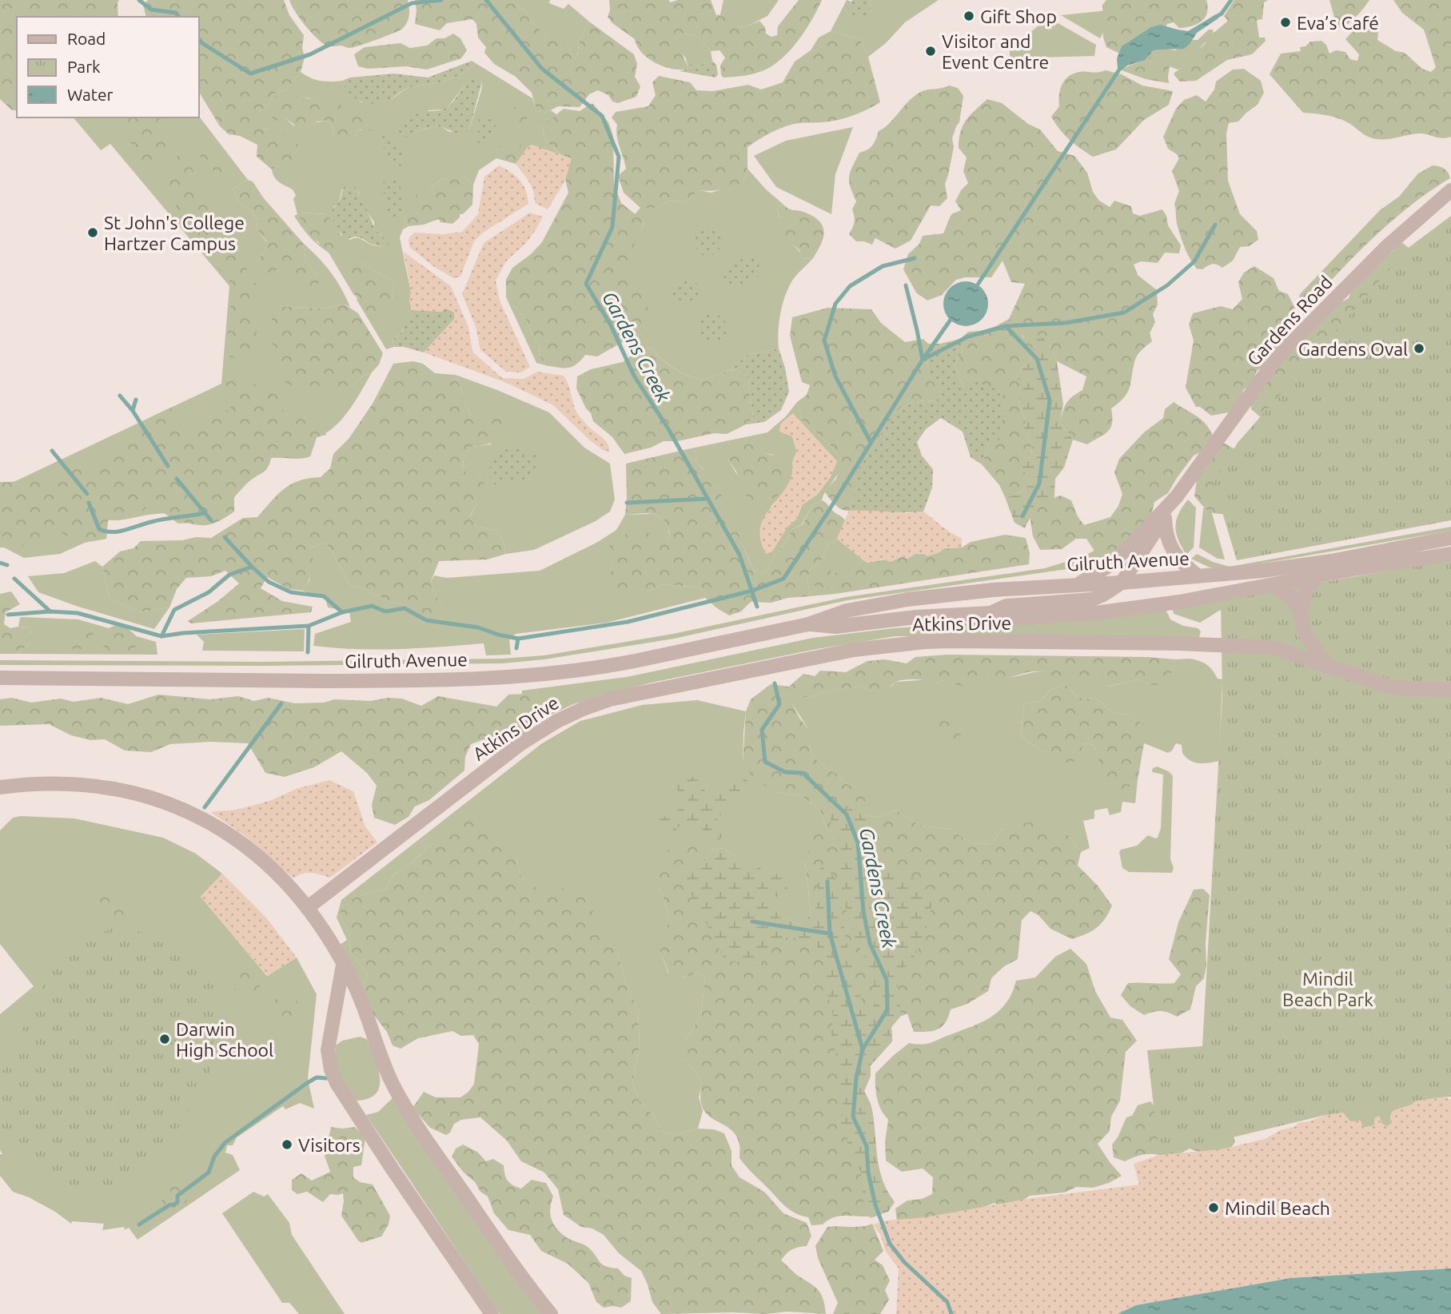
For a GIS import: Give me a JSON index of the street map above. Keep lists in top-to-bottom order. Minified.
{"streets":{"street":["Gardens Road","Gilruth Avenue","Atkins Drive"]},"crossings":[["Gardens Road","Gilruth Avenue"]],"water":["Gardens Creek"],"parks":["Mindil Beach Park"],"places":["Gift Shop","Eva’s Café","Visitor and Event Centre","St John's College Hartzer Campus","Gardens Oval","Darwin High School","Visitors","Mindil Beach"],"legend":["Road","Park","Water"]}
